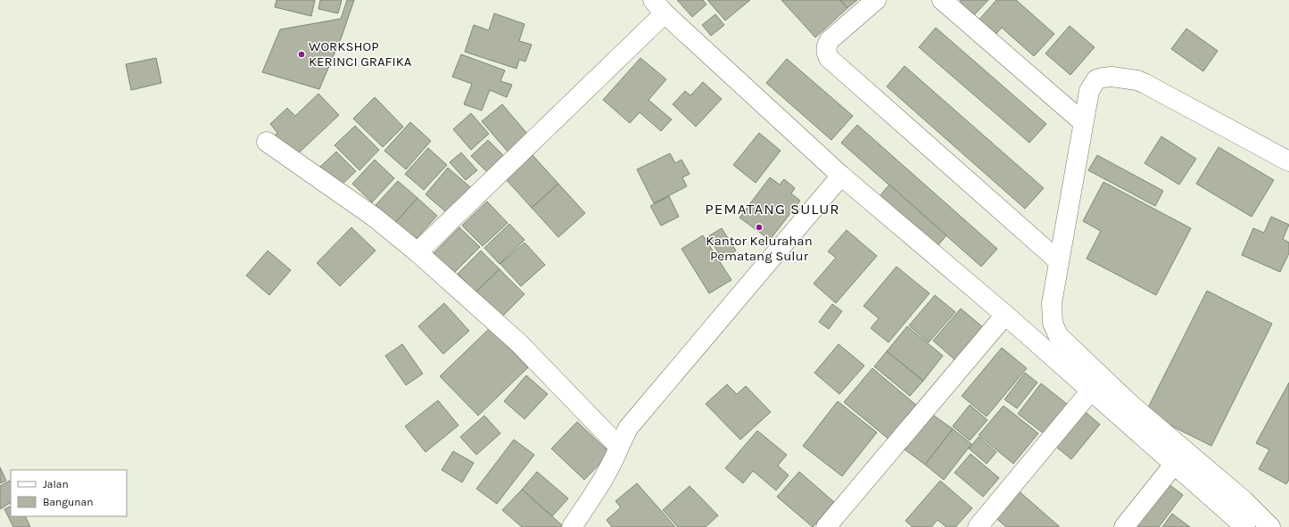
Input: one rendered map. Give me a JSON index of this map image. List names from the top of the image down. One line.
{"districts":["PEMATANG SULUR"],"places":["WORKSHOP KERINCI GRAFIKA","Kantor Kelurahan Pematang Sulur"],"legend":["Jalan","Bangunan"]}
